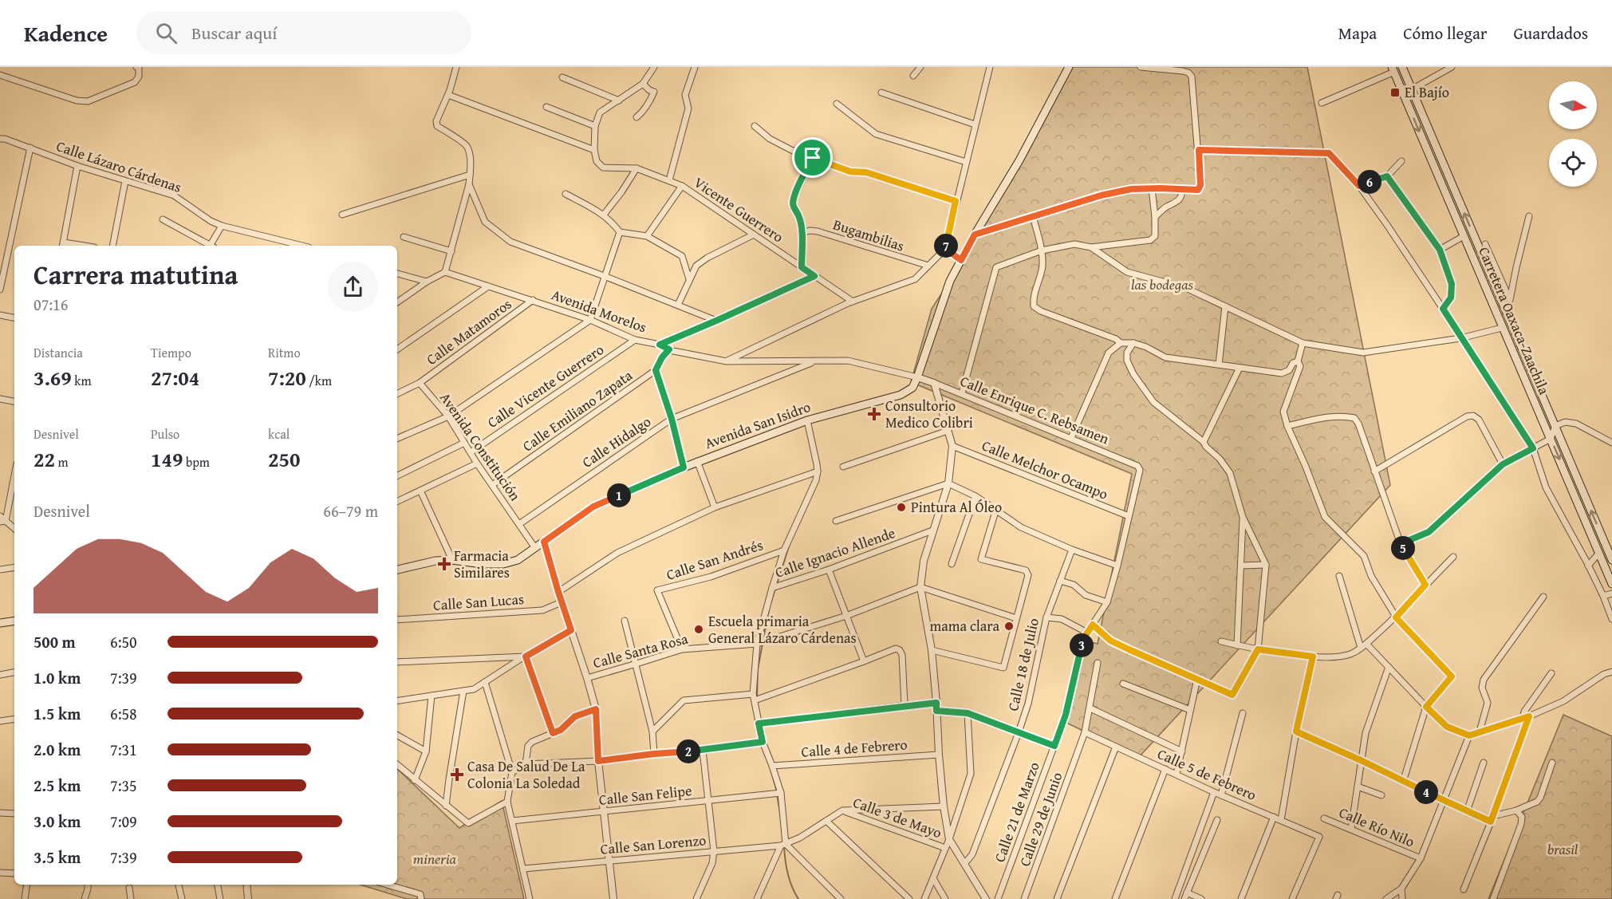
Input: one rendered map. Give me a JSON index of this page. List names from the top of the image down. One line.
{"streets":{"main road":["Carretera Oaxaca-Zaachila","Avenida San Isidro"],"street":["Calle Lázaro Cárdenas","Vicente Guerrero","Bugambilias","Avenida Morelos","Calle Matamoros","Calle Vicente Guerrero","Calle Enrique C. Rebsamen","Calle Emiliano Zapata","Calle Hidalgo","Avenida Constitución","Calle Melchor Ocampo","Calle Ignacio Allende","Calle San Andrés","Calle San Lucas","Calle Santa Rosa","Calle 18 de Julio","Calle 4 de Febrero","Calle 5 de Febrero","Calle San Felipe","Calle 21 de Marzo","Calle 3 de Mayo","Calle 29 de Junio","Calle Río Nilo","Calle San Lorenzo"]},"crossings":[["Avenida Morelos","Calle Matamoros"],["Avenida Morelos","Calle Vicente Guerrero"],["Avenida Morelos","Calle Enrique C. Rebsamen"],["Avenida Morelos","Calle Emiliano Zapata"],["Avenida Morelos","Avenida San Isidro"],["Avenida Morelos","Calle Hidalgo"],["Calle Matamoros","Avenida Constitución"],["Calle Vicente Guerrero","Avenida Constitución"],["Calle Enrique C. Rebsamen","Avenida San Isidro"],["Calle Enrique C. Rebsamen","Calle 21 de Marzo"],["Calle Emiliano Zapata","Avenida Constitución"],["Avenida San Isidro","Avenida Constitución"],["Calle Hidalgo","Avenida Constitución"],["Calle Melchor Ocampo","Calle 21 de Marzo"],["Calle San Andrés","Calle Santa Rosa"],["Calle 5 de Febrero","Calle 29 de Junio"]],"parks":["las bodegas","brasil","mineria"],"places":{"transit":["El Bajío"],"health":["Consultorio Medico Colibri","Farmacia Similares","Casa De Salud De La Colonia La Soledad"],"other":["Pintura Al Óleo","mama clara","Escuela primaria General Lázaro Cárdenas"]},"north":"right","page":{"header":"Kadence","search":"Buscar aquí","nav":["Mapa","Cómo llegar","Guardados"],"pins":["6","7","1","5","3","2","4"],"heading":["Carrera matutina","07:16"],"stats":[["Distancia","3.69 km"],["Tiempo","27:04"],["Ritmo","7:20 /km"],["Desnivel","22 m"],["Pulso","149 bpm"],["kcal","250"]],"chart":["Desnivel","66–79 m"],"list":[{"name":"500 m","note":"6:50"},{"name":"1.0 km","note":"7:39"},{"name":"1.5 km","note":"6:58"},{"name":"2.0 km","note":"7:31"},{"name":"2.5 km","note":"7:35"},{"name":"3.0 km","note":"7:09"},{"name":"3.5 km","note":"7:39"}]}}
